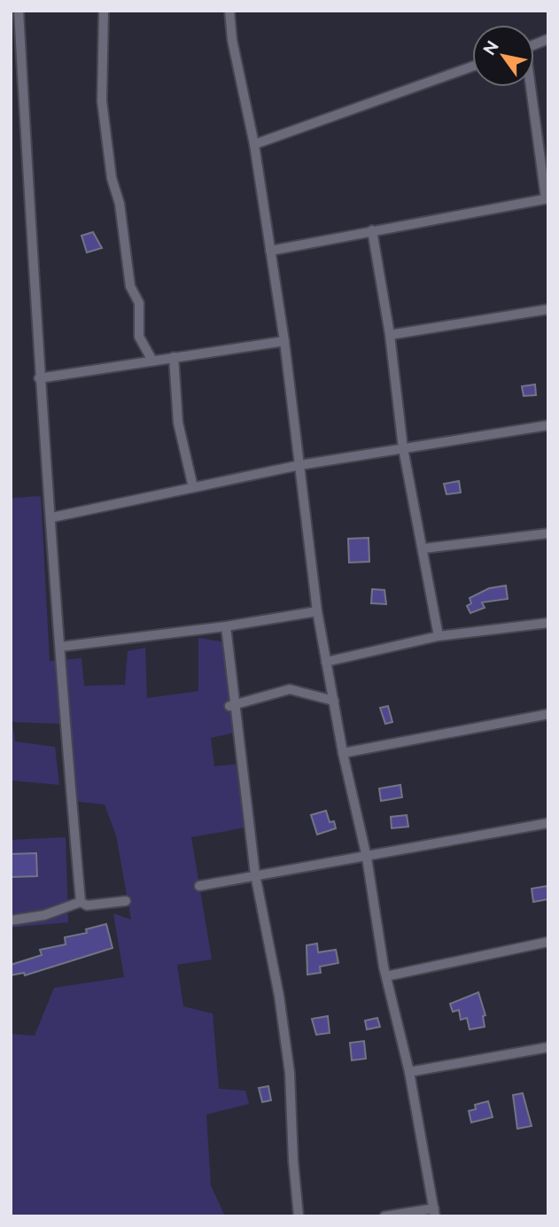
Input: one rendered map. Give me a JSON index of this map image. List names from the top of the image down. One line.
{"north":"top left"}
